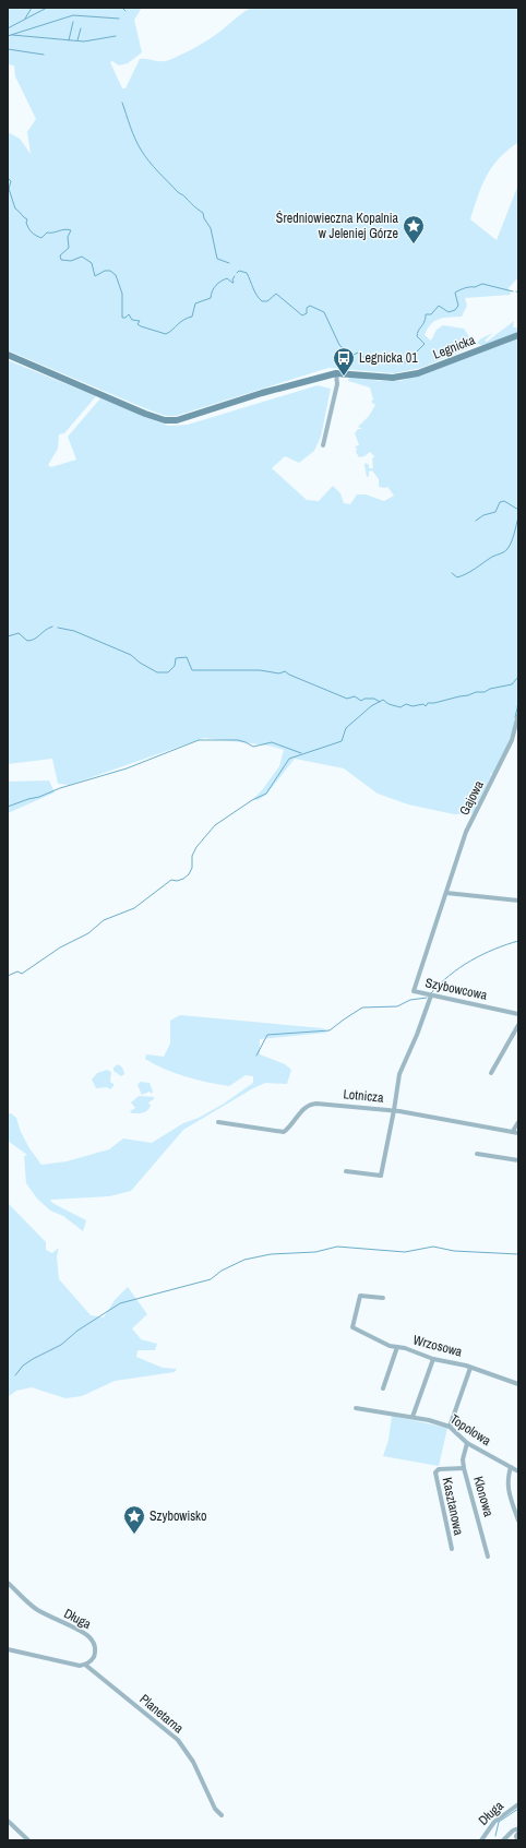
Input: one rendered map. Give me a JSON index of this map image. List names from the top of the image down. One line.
{"streets":{"main road":["Legnicka"],"street":["Gajowa","Szybowcowa","Lotnicza","Wrzosowa","Topolowa","Klonowa","Kasztanowa","Długa","Planetarna"]},"crossings":[["Gajowa","Szybowcowa"],["Topolowa","Klonowa"],["Klonowa","Kasztanowa"],["Długa","Planetarna"]],"places":{"place":["Średniowieczna Kopalnia w Jeleniej Górze","Szybowisko"],"bus stop":["Legnicka 01"]}}
